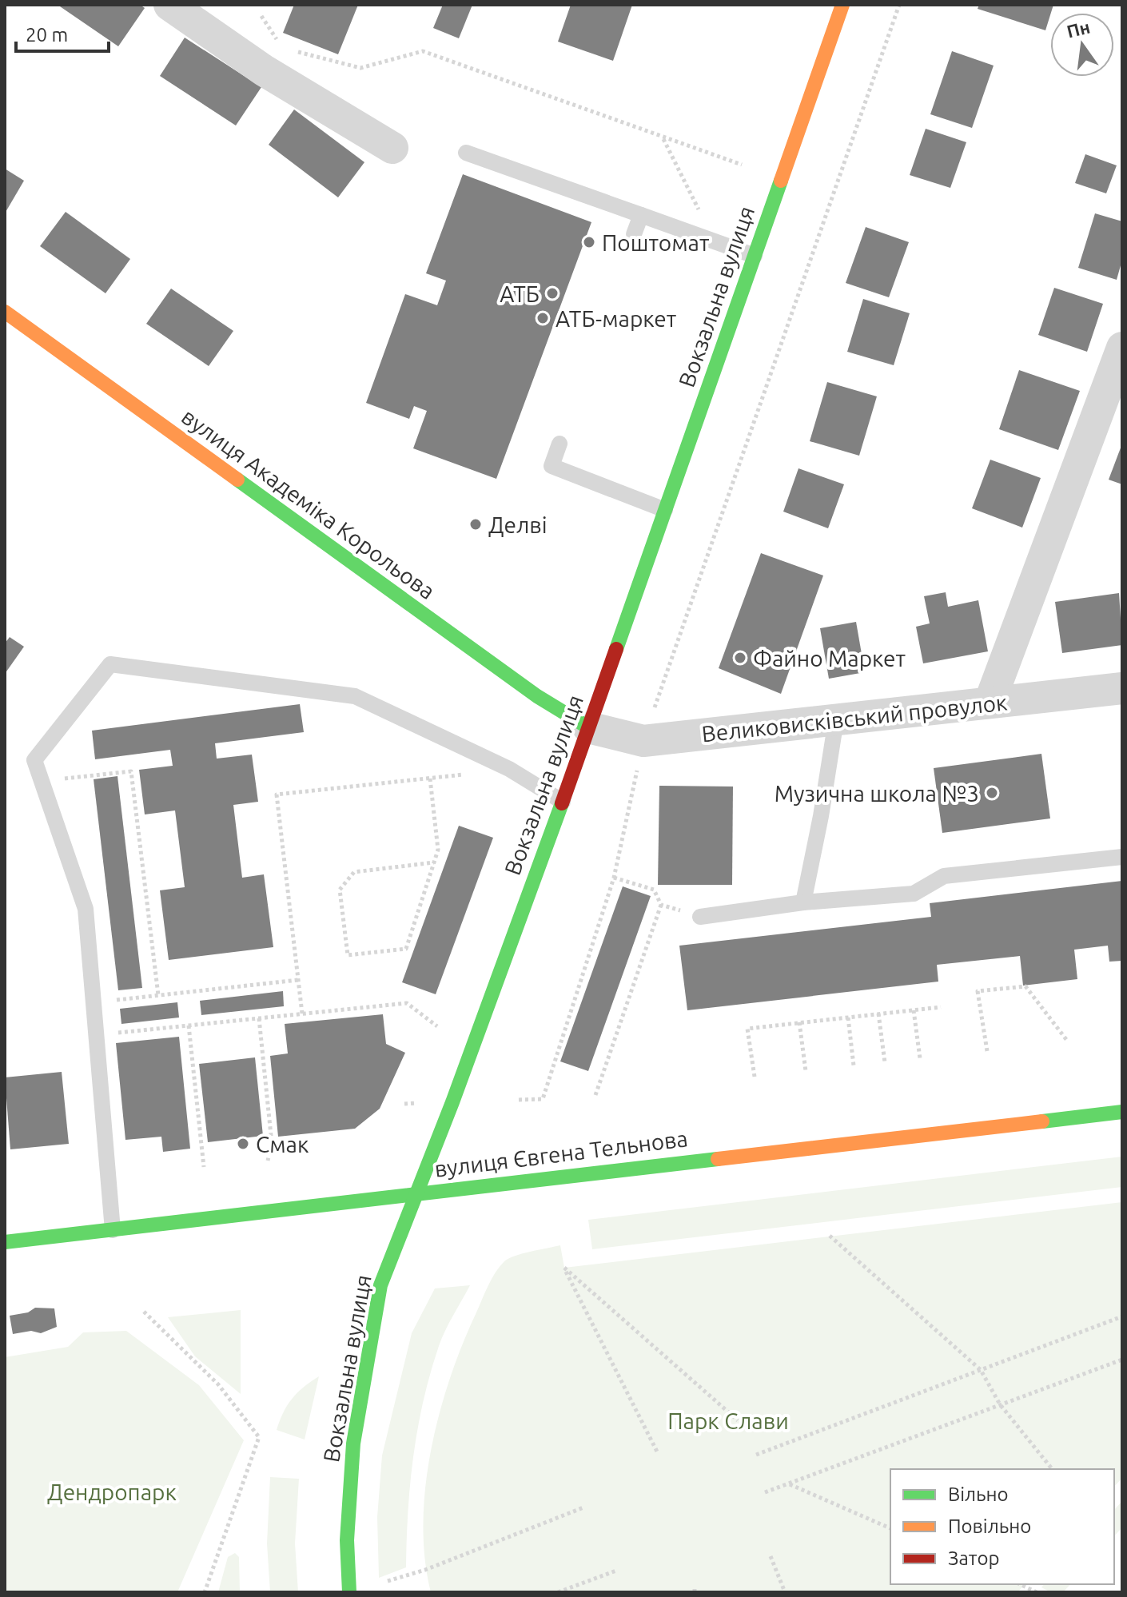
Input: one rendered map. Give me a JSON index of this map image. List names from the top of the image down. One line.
{"streets":{"main road":["Вокзальна вулиця","вулиця Академіка Корольова","вулиця Євгена Тельнова"],"street":["Великовисківський провулок"]},"crossings":[["Вокзальна вулиця","вулиця Академіка Корольова"],["Вокзальна вулиця","Великовисківський провулок"],["Вокзальна вулиця","вулиця Євгена Тельнова"],["вулиця Академіка Корольова","Великовисківський провулок"]],"parks":["Парк Слави","Дендропарк"],"places":["Поштомат","АТБ","АТБ-маркет","Делві","Файно Маркет","Музична школа №3","Смак"],"legend":["Вільно","Повільно","Затор"],"scale_bar":"20 m","north":"top"}
